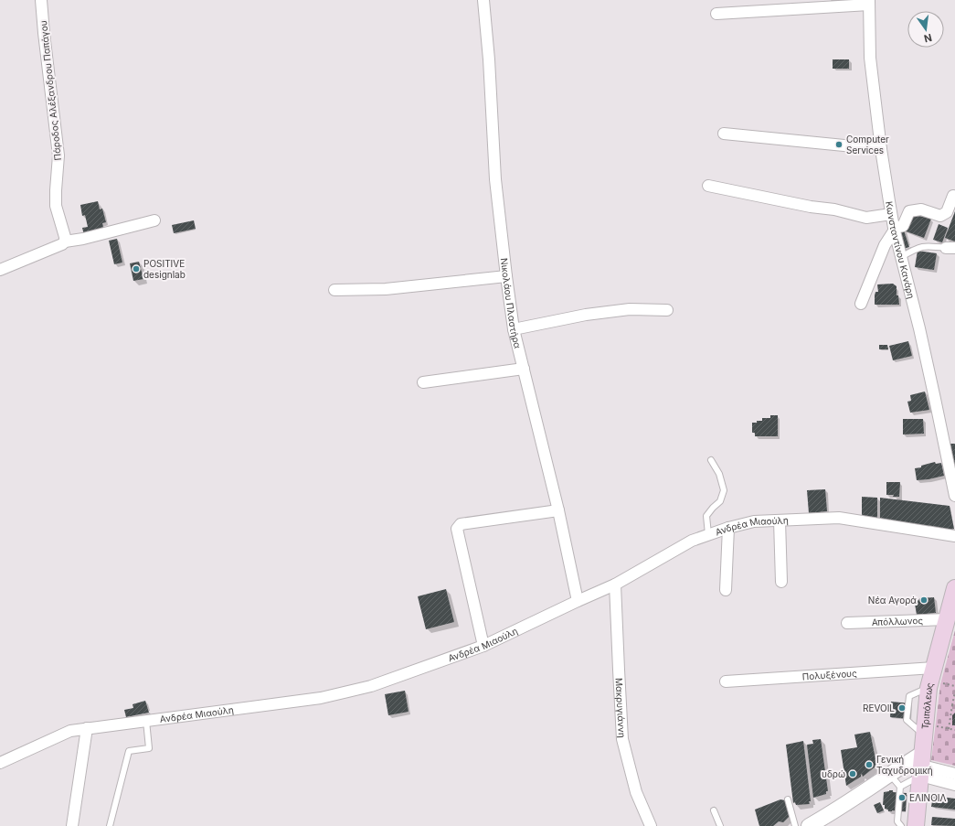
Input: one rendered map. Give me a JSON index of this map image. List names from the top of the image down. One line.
{"streets":{"main road":["Τριπόλεως"],"street":["Πάροδος Αλέξανδρου Παπάγου","Κωνσταντίνου Κανάρη","Νικολάου Πλαστήρα","Ανδρέα Μιαούλη","Απόλλωνος","Πολυξένους","Μακρυγιάννη"]},"crossings":[["Νικολάου Πλαστήρα","Ανδρέα Μιαούλη"],["Ανδρέα Μιαούλη","Μακρυγιάννη"],["Απόλλωνος","Τριπόλεως"],["Πολυξένους","Τριπόλεως"]],"places":["Computer Services","POSITIVE designlab","Νέα Αγορά","REVOIL","Γενική Ταχυδρομική","υδρώ","ΕΛΙΝΟΙΛ"],"north":"bottom"}
